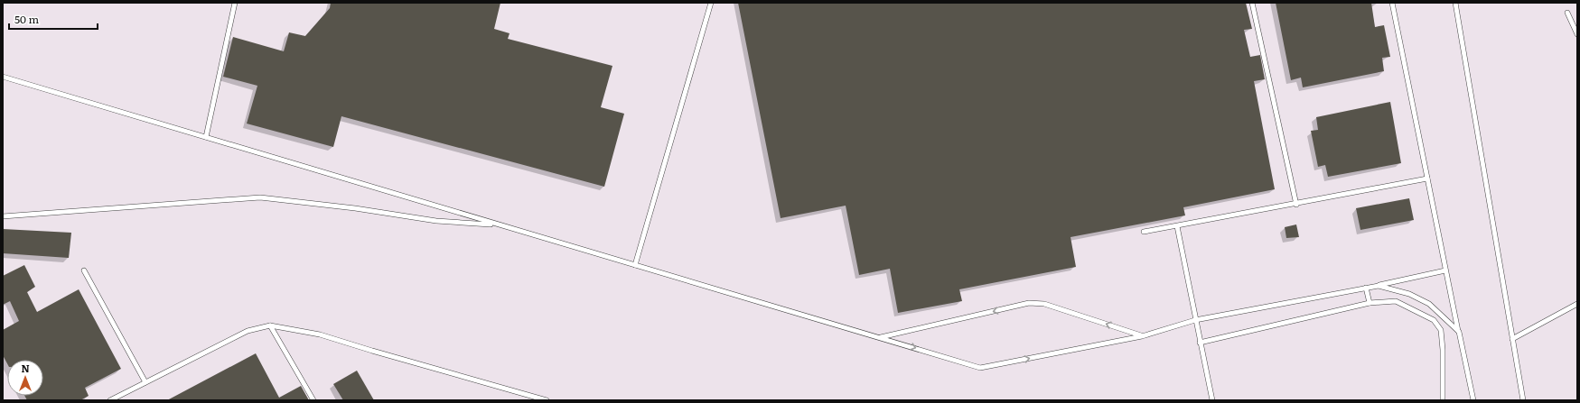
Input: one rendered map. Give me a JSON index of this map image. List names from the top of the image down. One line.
{"scale_bar":"50 m","north":"top"}
